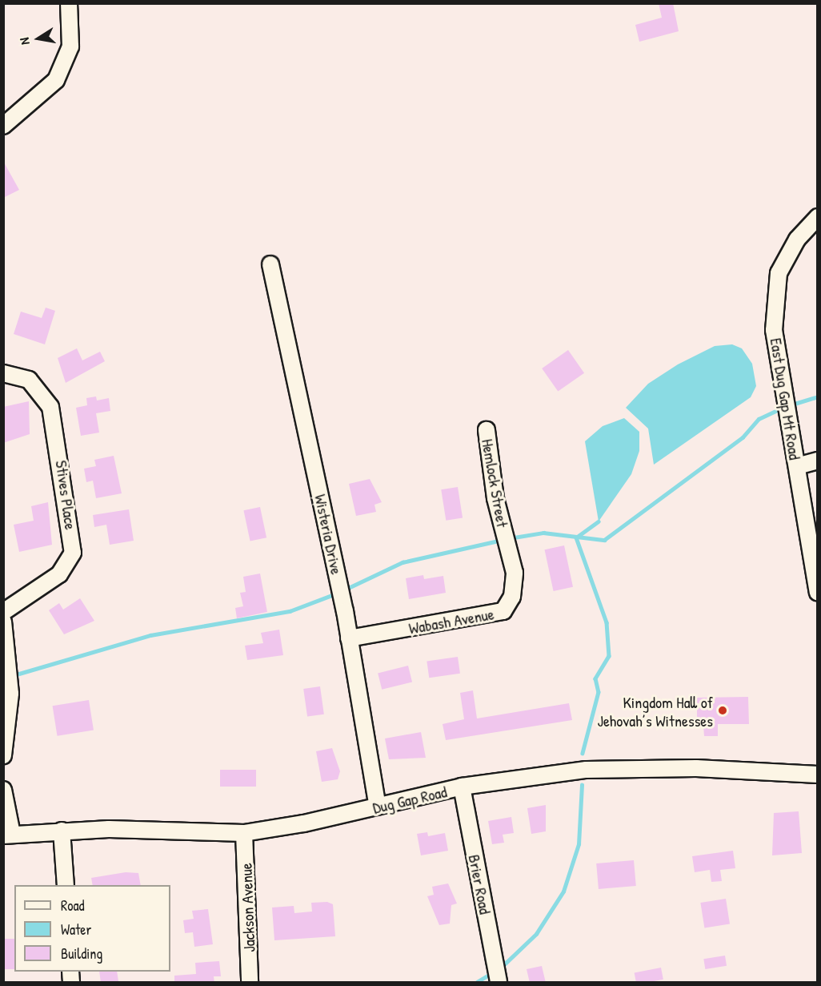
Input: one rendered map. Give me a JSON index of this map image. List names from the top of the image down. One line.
{"streets":{"street":["East Dug Gap Mt Road","Hemlock Street","Stives Place","Wisteria Drive","Wabash Avenue","Dug Gap Road","Brier Road","Jackson Avenue"]},"crossings":[["Hemlock Street","Wabash Avenue"],["Wisteria Drive","Wabash Avenue"],["Wisteria Drive","Dug Gap Road"],["Dug Gap Road","Brier Road"],["Dug Gap Road","Jackson Avenue"]],"places":["Kingdom Hall of Jehovah’s Witnesses"],"legend":["Road","Water","Building"],"north":"left"}
